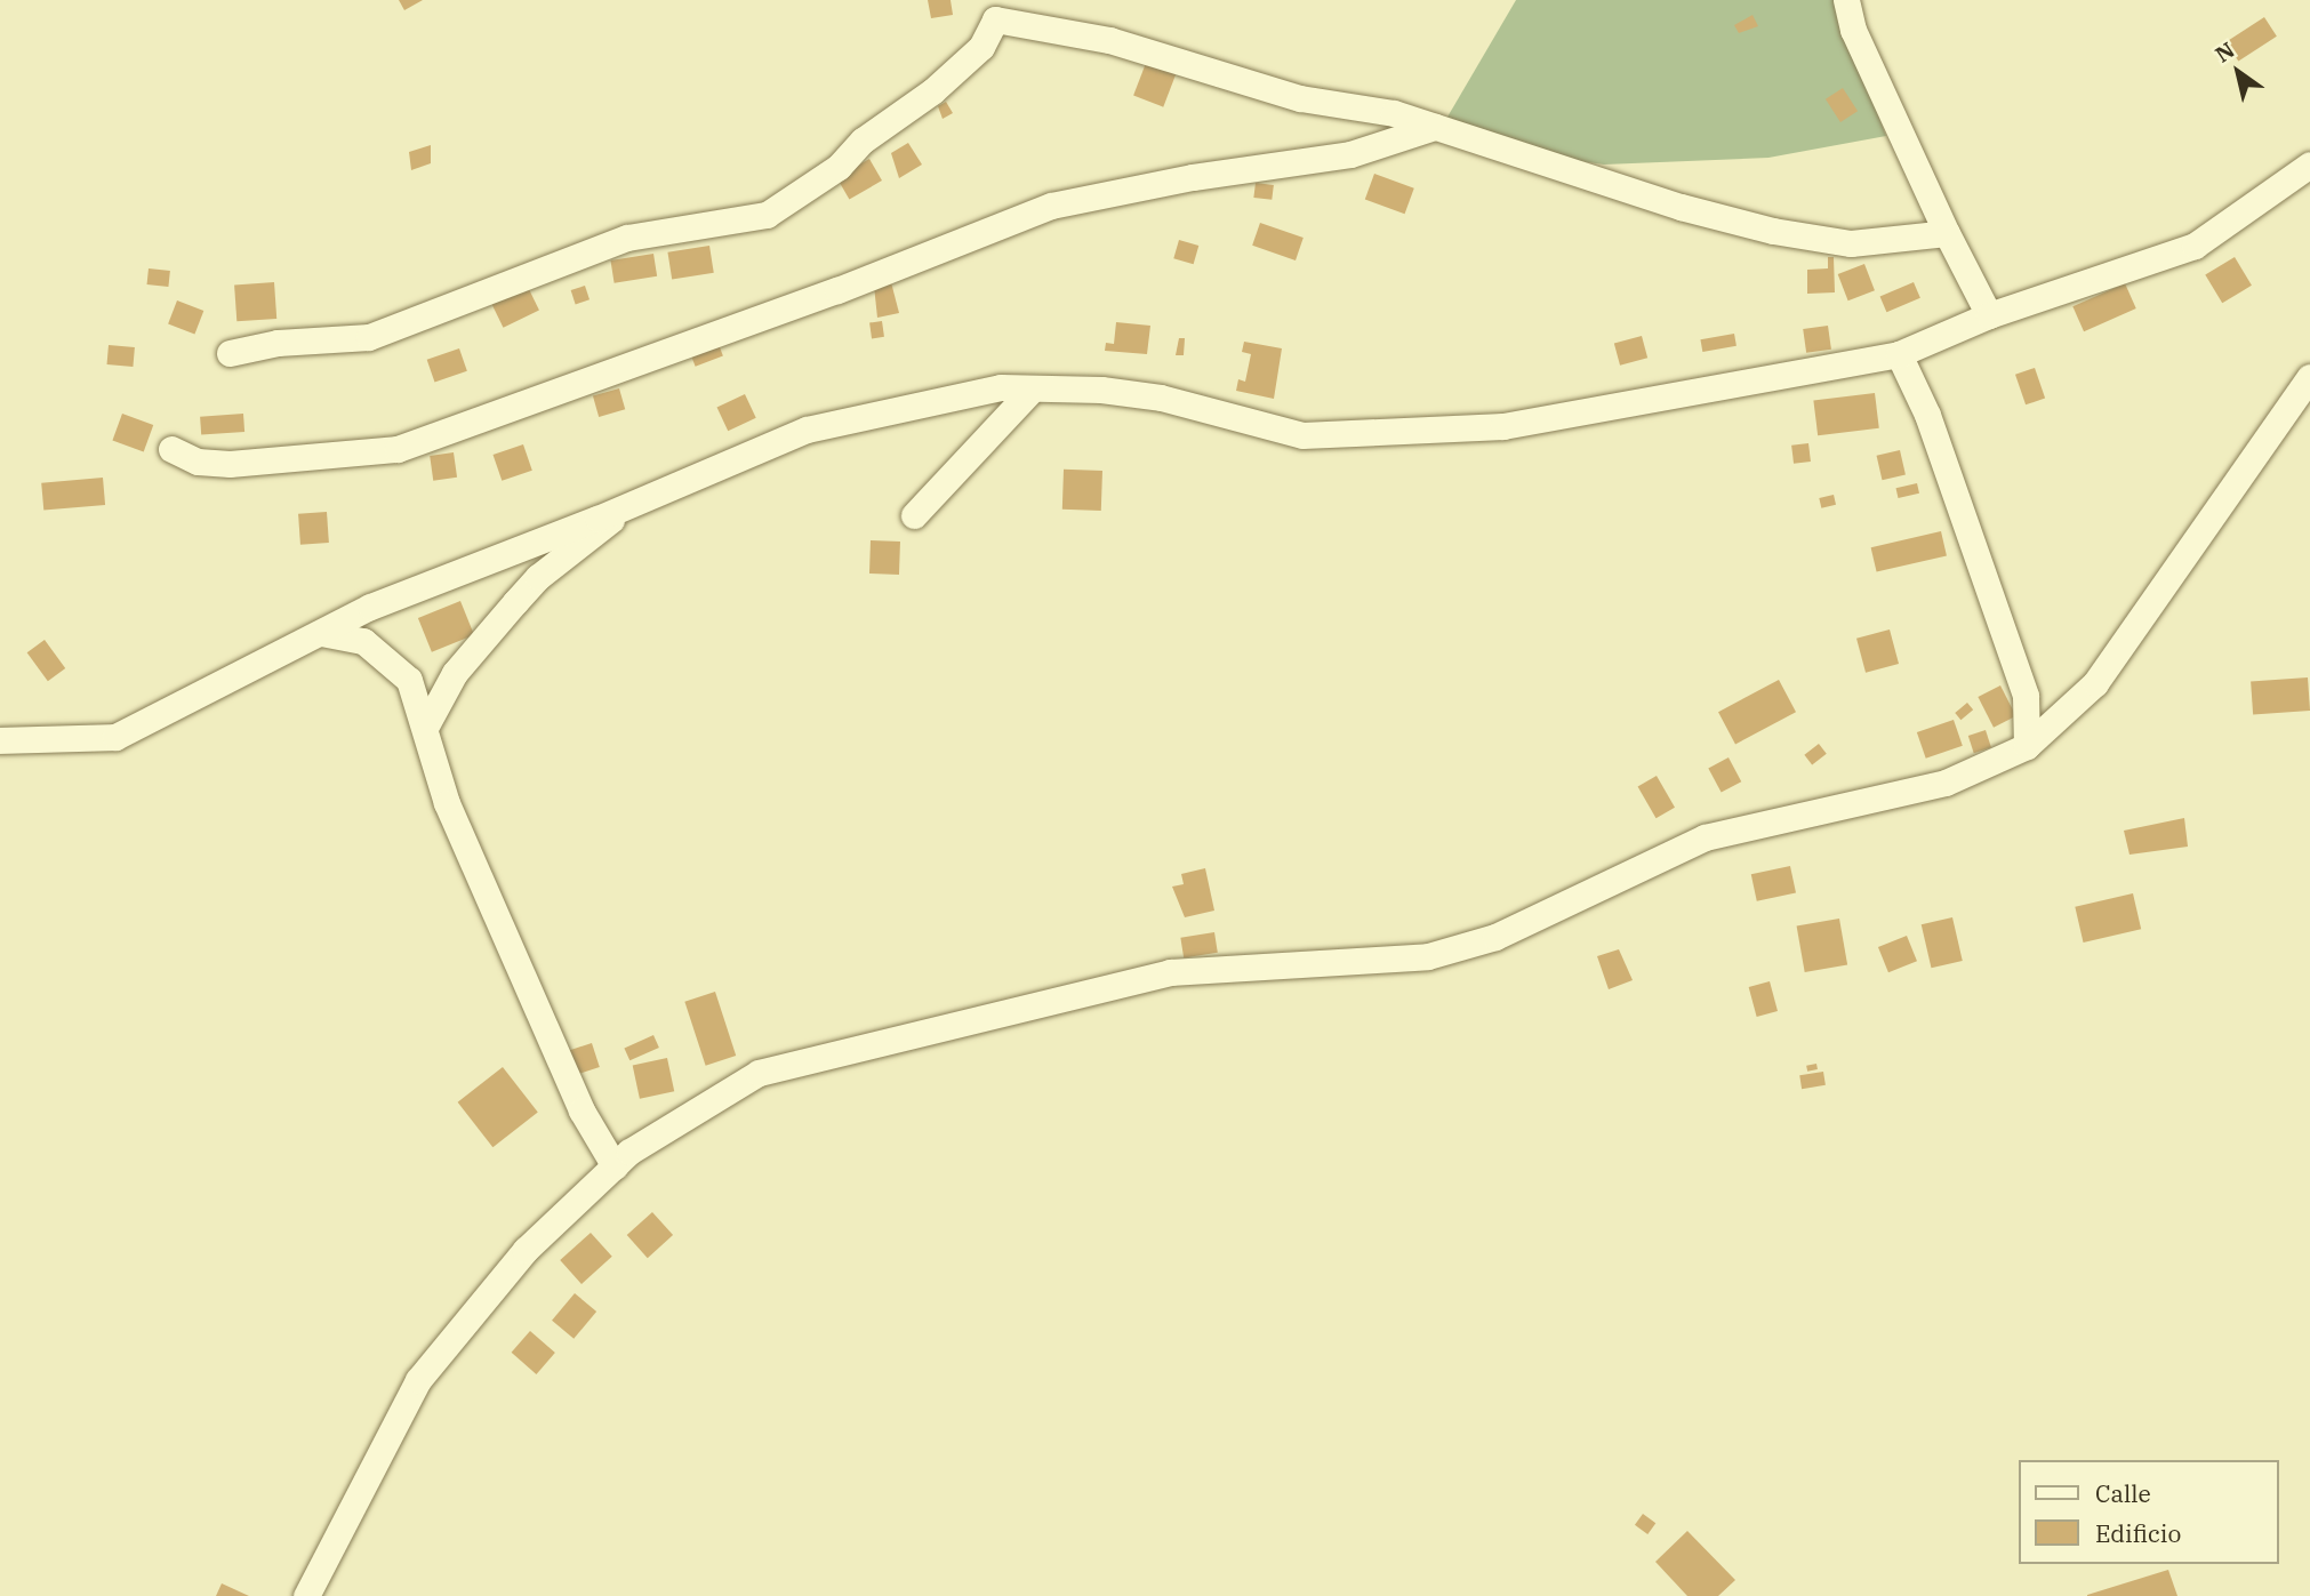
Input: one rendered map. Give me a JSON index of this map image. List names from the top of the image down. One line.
{"legend":["Calle","Edificio"],"north":"top left"}
